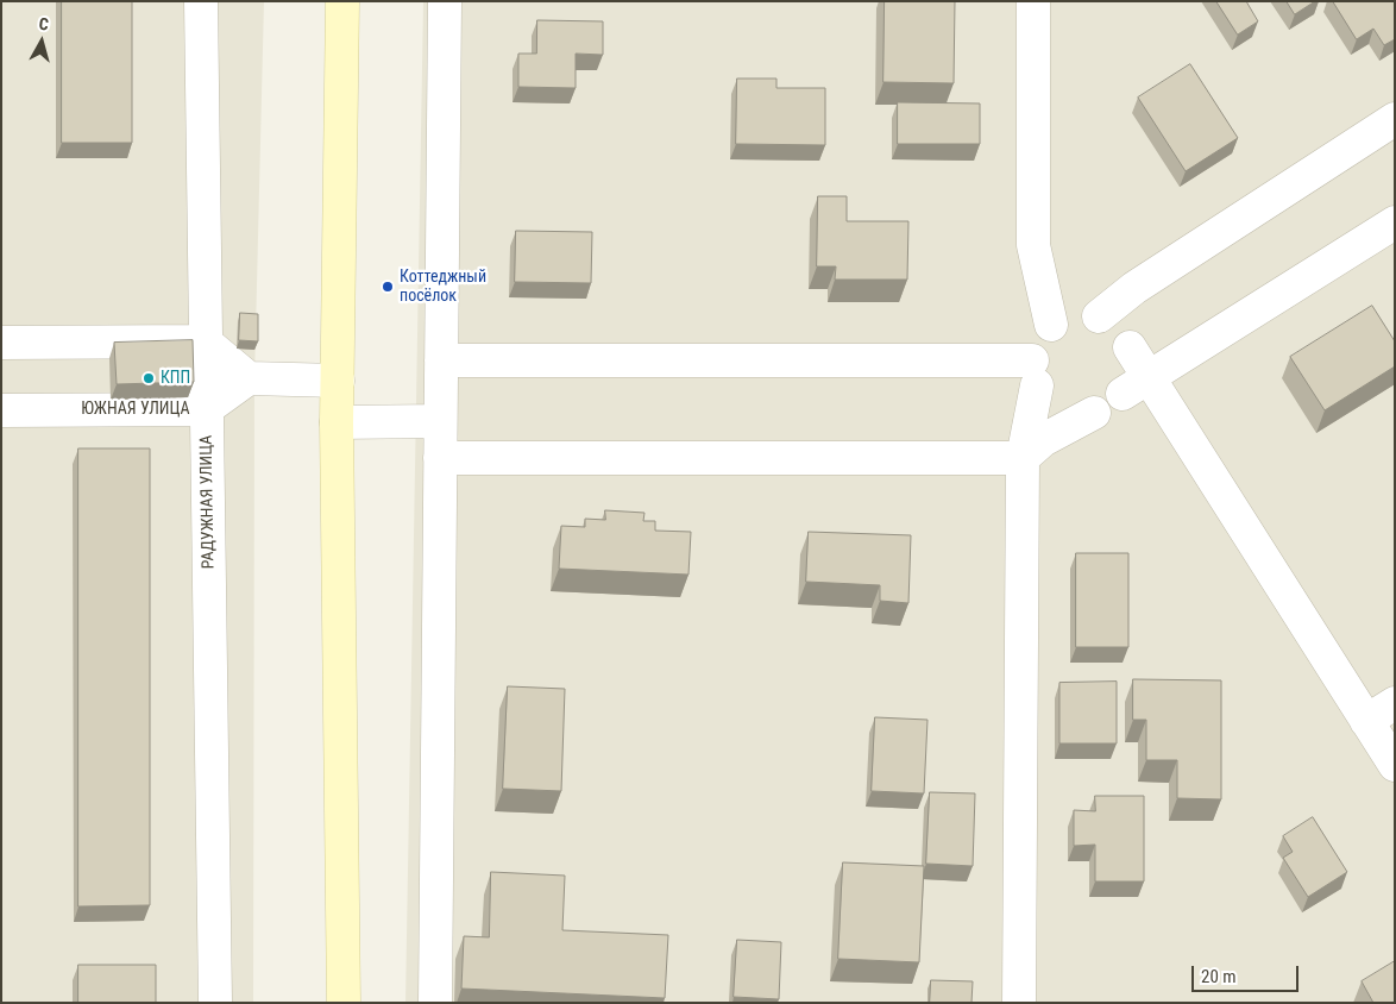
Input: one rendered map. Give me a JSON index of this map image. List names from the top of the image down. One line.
{"streets":{"street":["ЮЖНАЯ УЛИЦА","РАДУЖНАЯ УЛИЦА"]},"crossings":[["ЮЖНАЯ УЛИЦА","РАДУЖНАЯ УЛИЦА"]],"places":["Коттеджный посёлок","КПП"],"scale_bar":"20 m","north":"top"}
